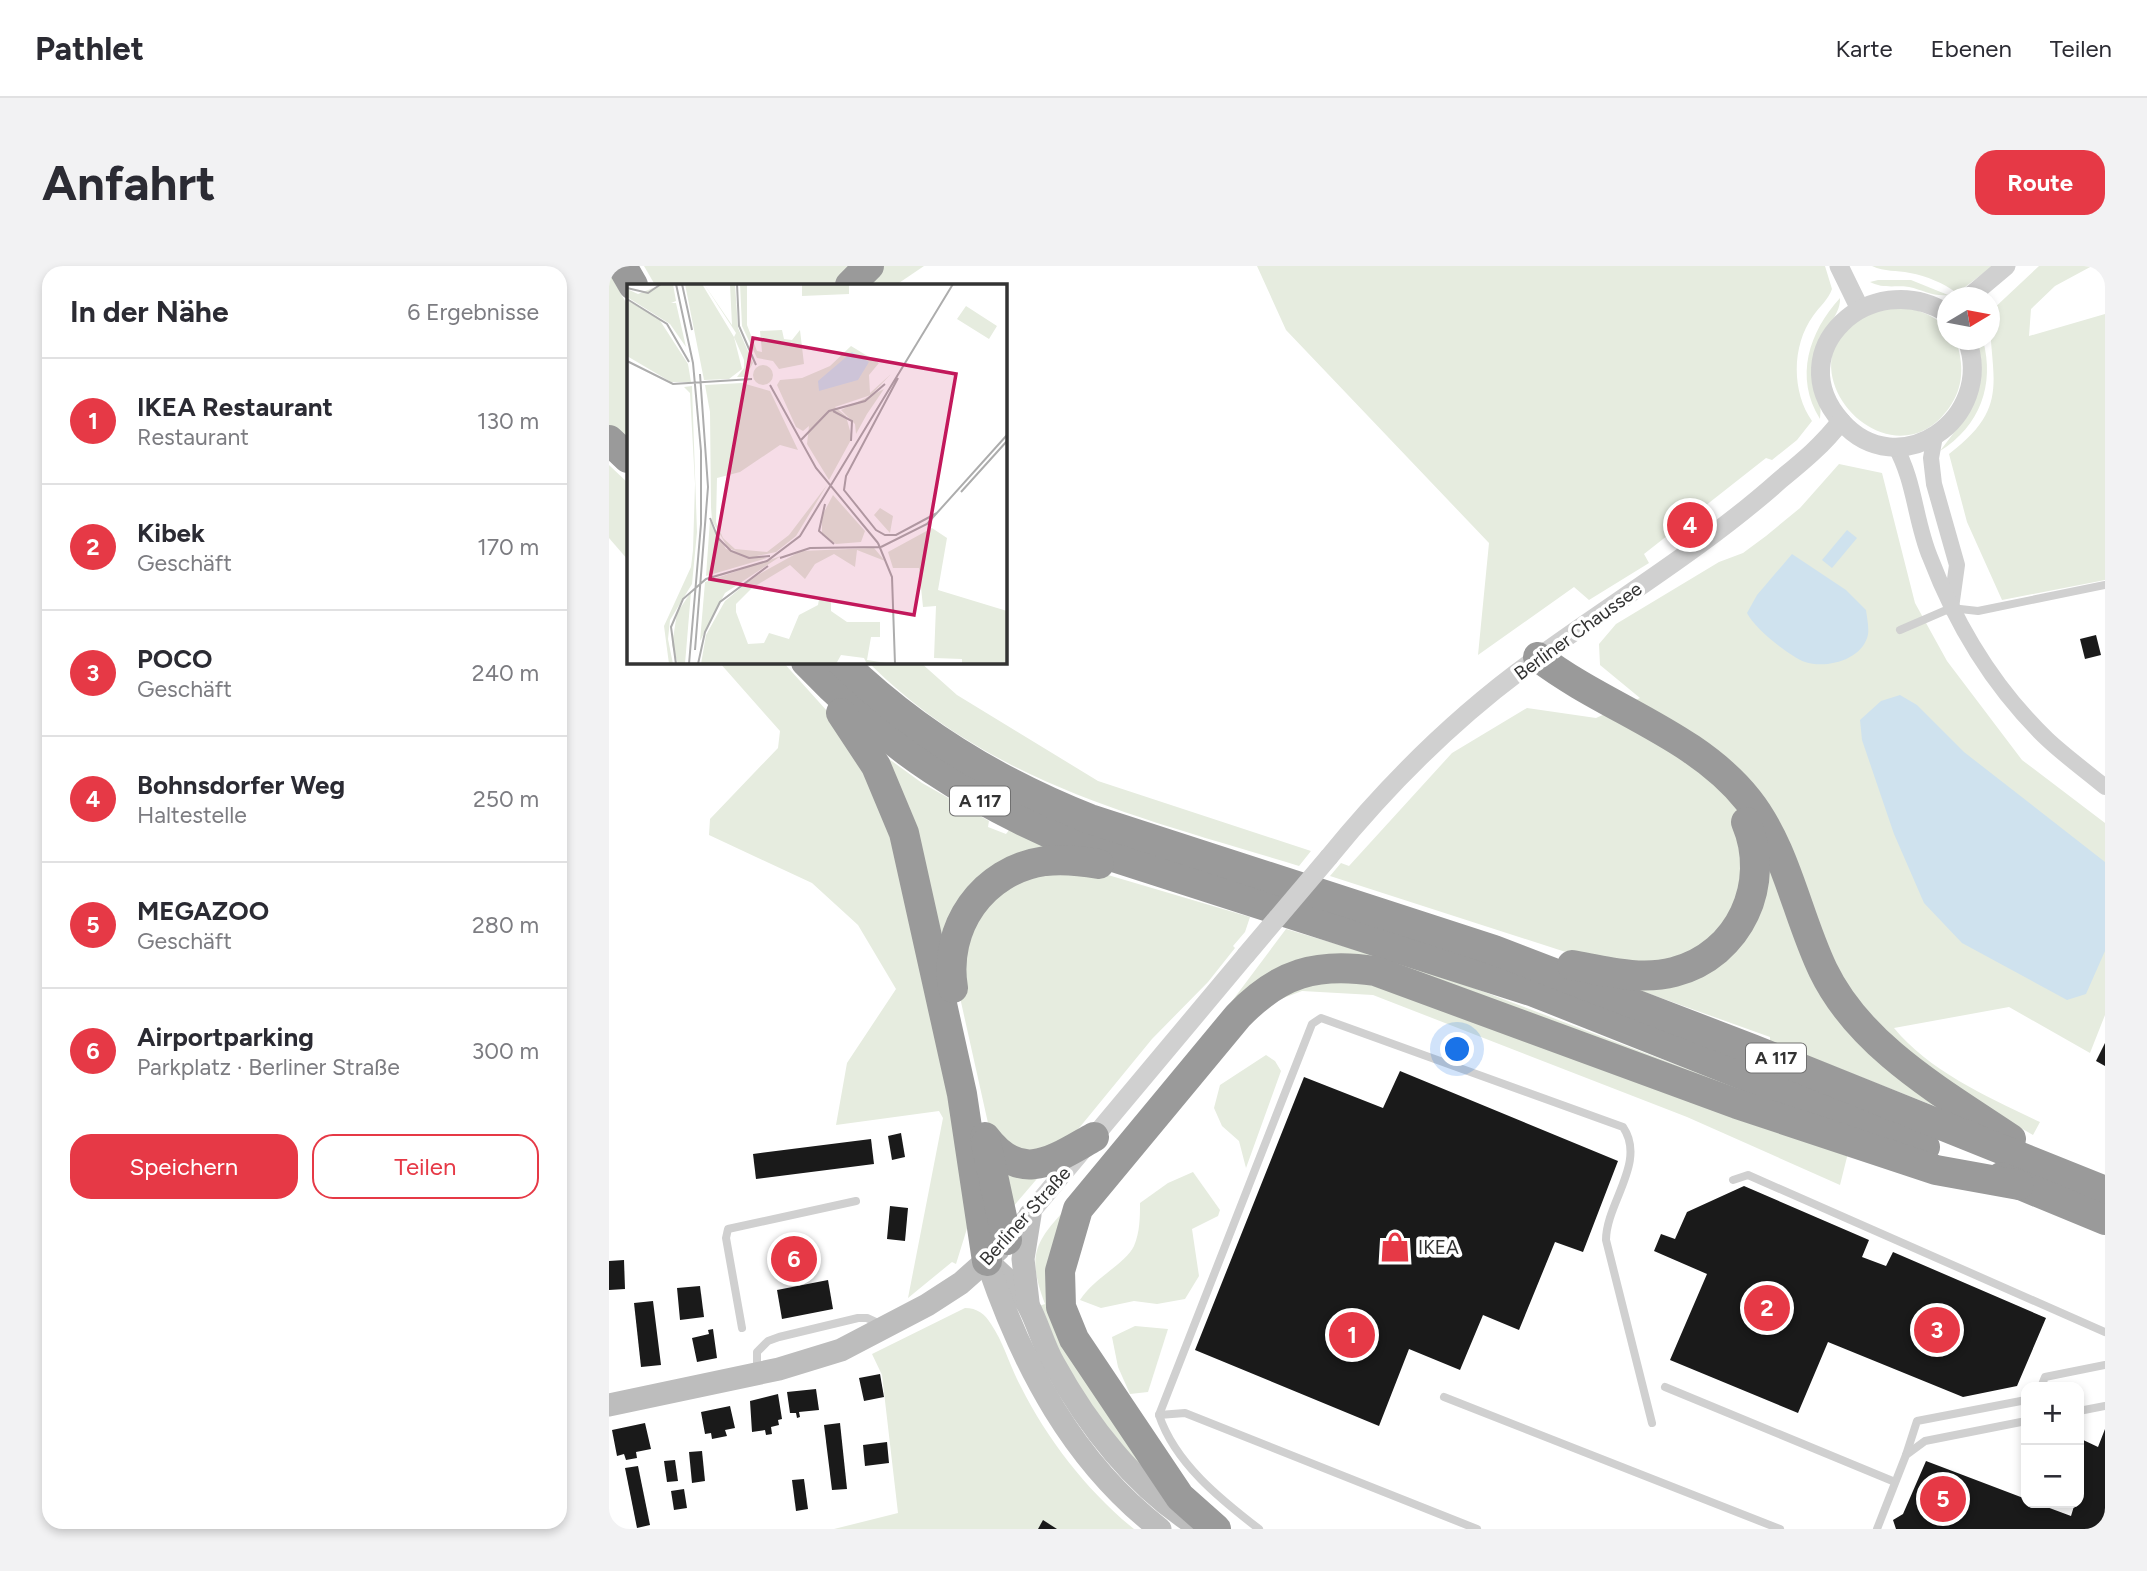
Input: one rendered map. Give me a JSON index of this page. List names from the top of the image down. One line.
{"streets":{"highway":["A 117"],"main road":["Berliner Straße"],"street":["Berliner Chaussee"]},"crossings":[["Berliner Chaussee","Berliner Straße"]],"places":{"shop":["IKEA"]},"north":"right","page":{"header":"Pathlet","nav":["Karte","Ebenen","Teilen"],"buttons":["Route",["Speichern","Teilen"]],"title":"Anfahrt","heading":["In der Nähe","6 Ergebnisse"],"list":[{"mark":"1","name":"IKEA Restaurant","note":"Restaurant","value":"130 m"},{"mark":"2","name":"Kibek","note":"Geschäft","value":"170 m"},{"mark":"3","name":"POCO","note":"Geschäft","value":"240 m"},{"mark":"4","name":"Bohnsdorfer Weg","note":"Haltestelle","value":"250 m"},{"mark":"5","name":"MEGAZOO","note":"Geschäft","value":"280 m"},{"mark":"6","name":"Airportparking","note":"Parkplatz · Berliner Straße","value":"300 m"}],"pins":["4","6","2","3","1","5"],"map_buttons":["+","−"]}}
